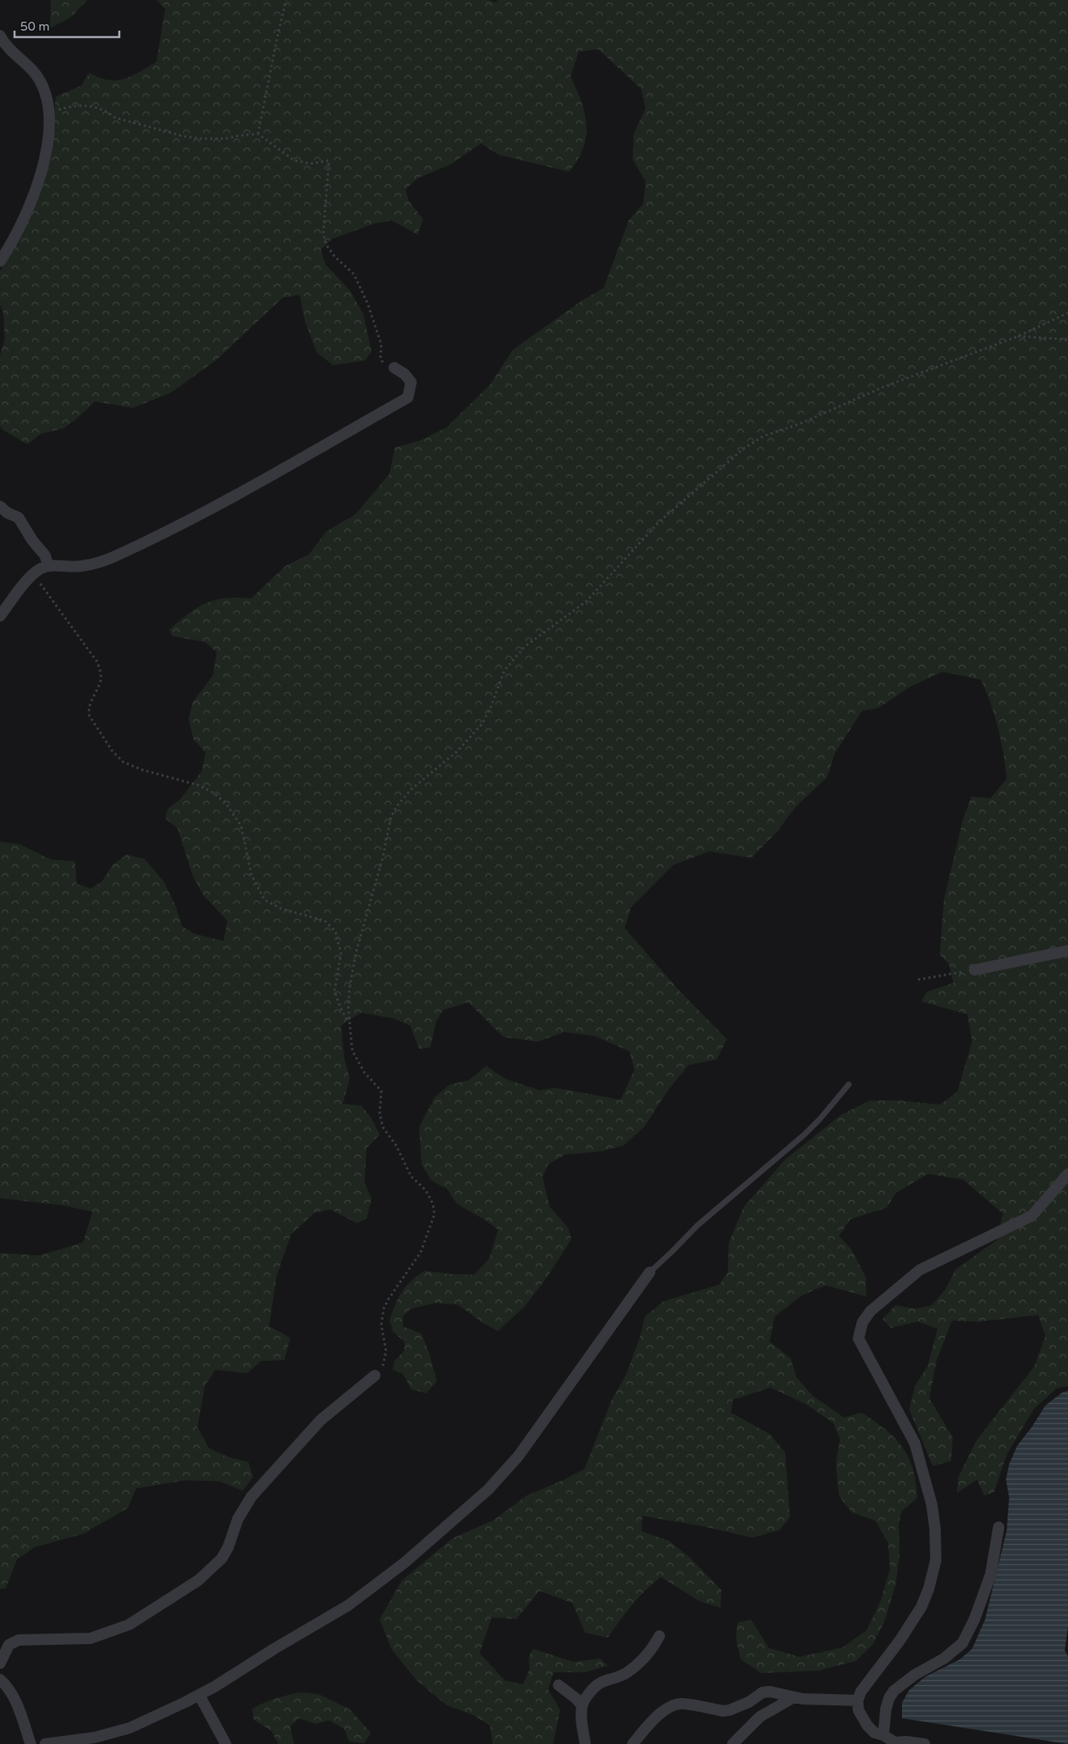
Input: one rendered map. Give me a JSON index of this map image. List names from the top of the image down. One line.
{"scale_bar":"50 m"}
